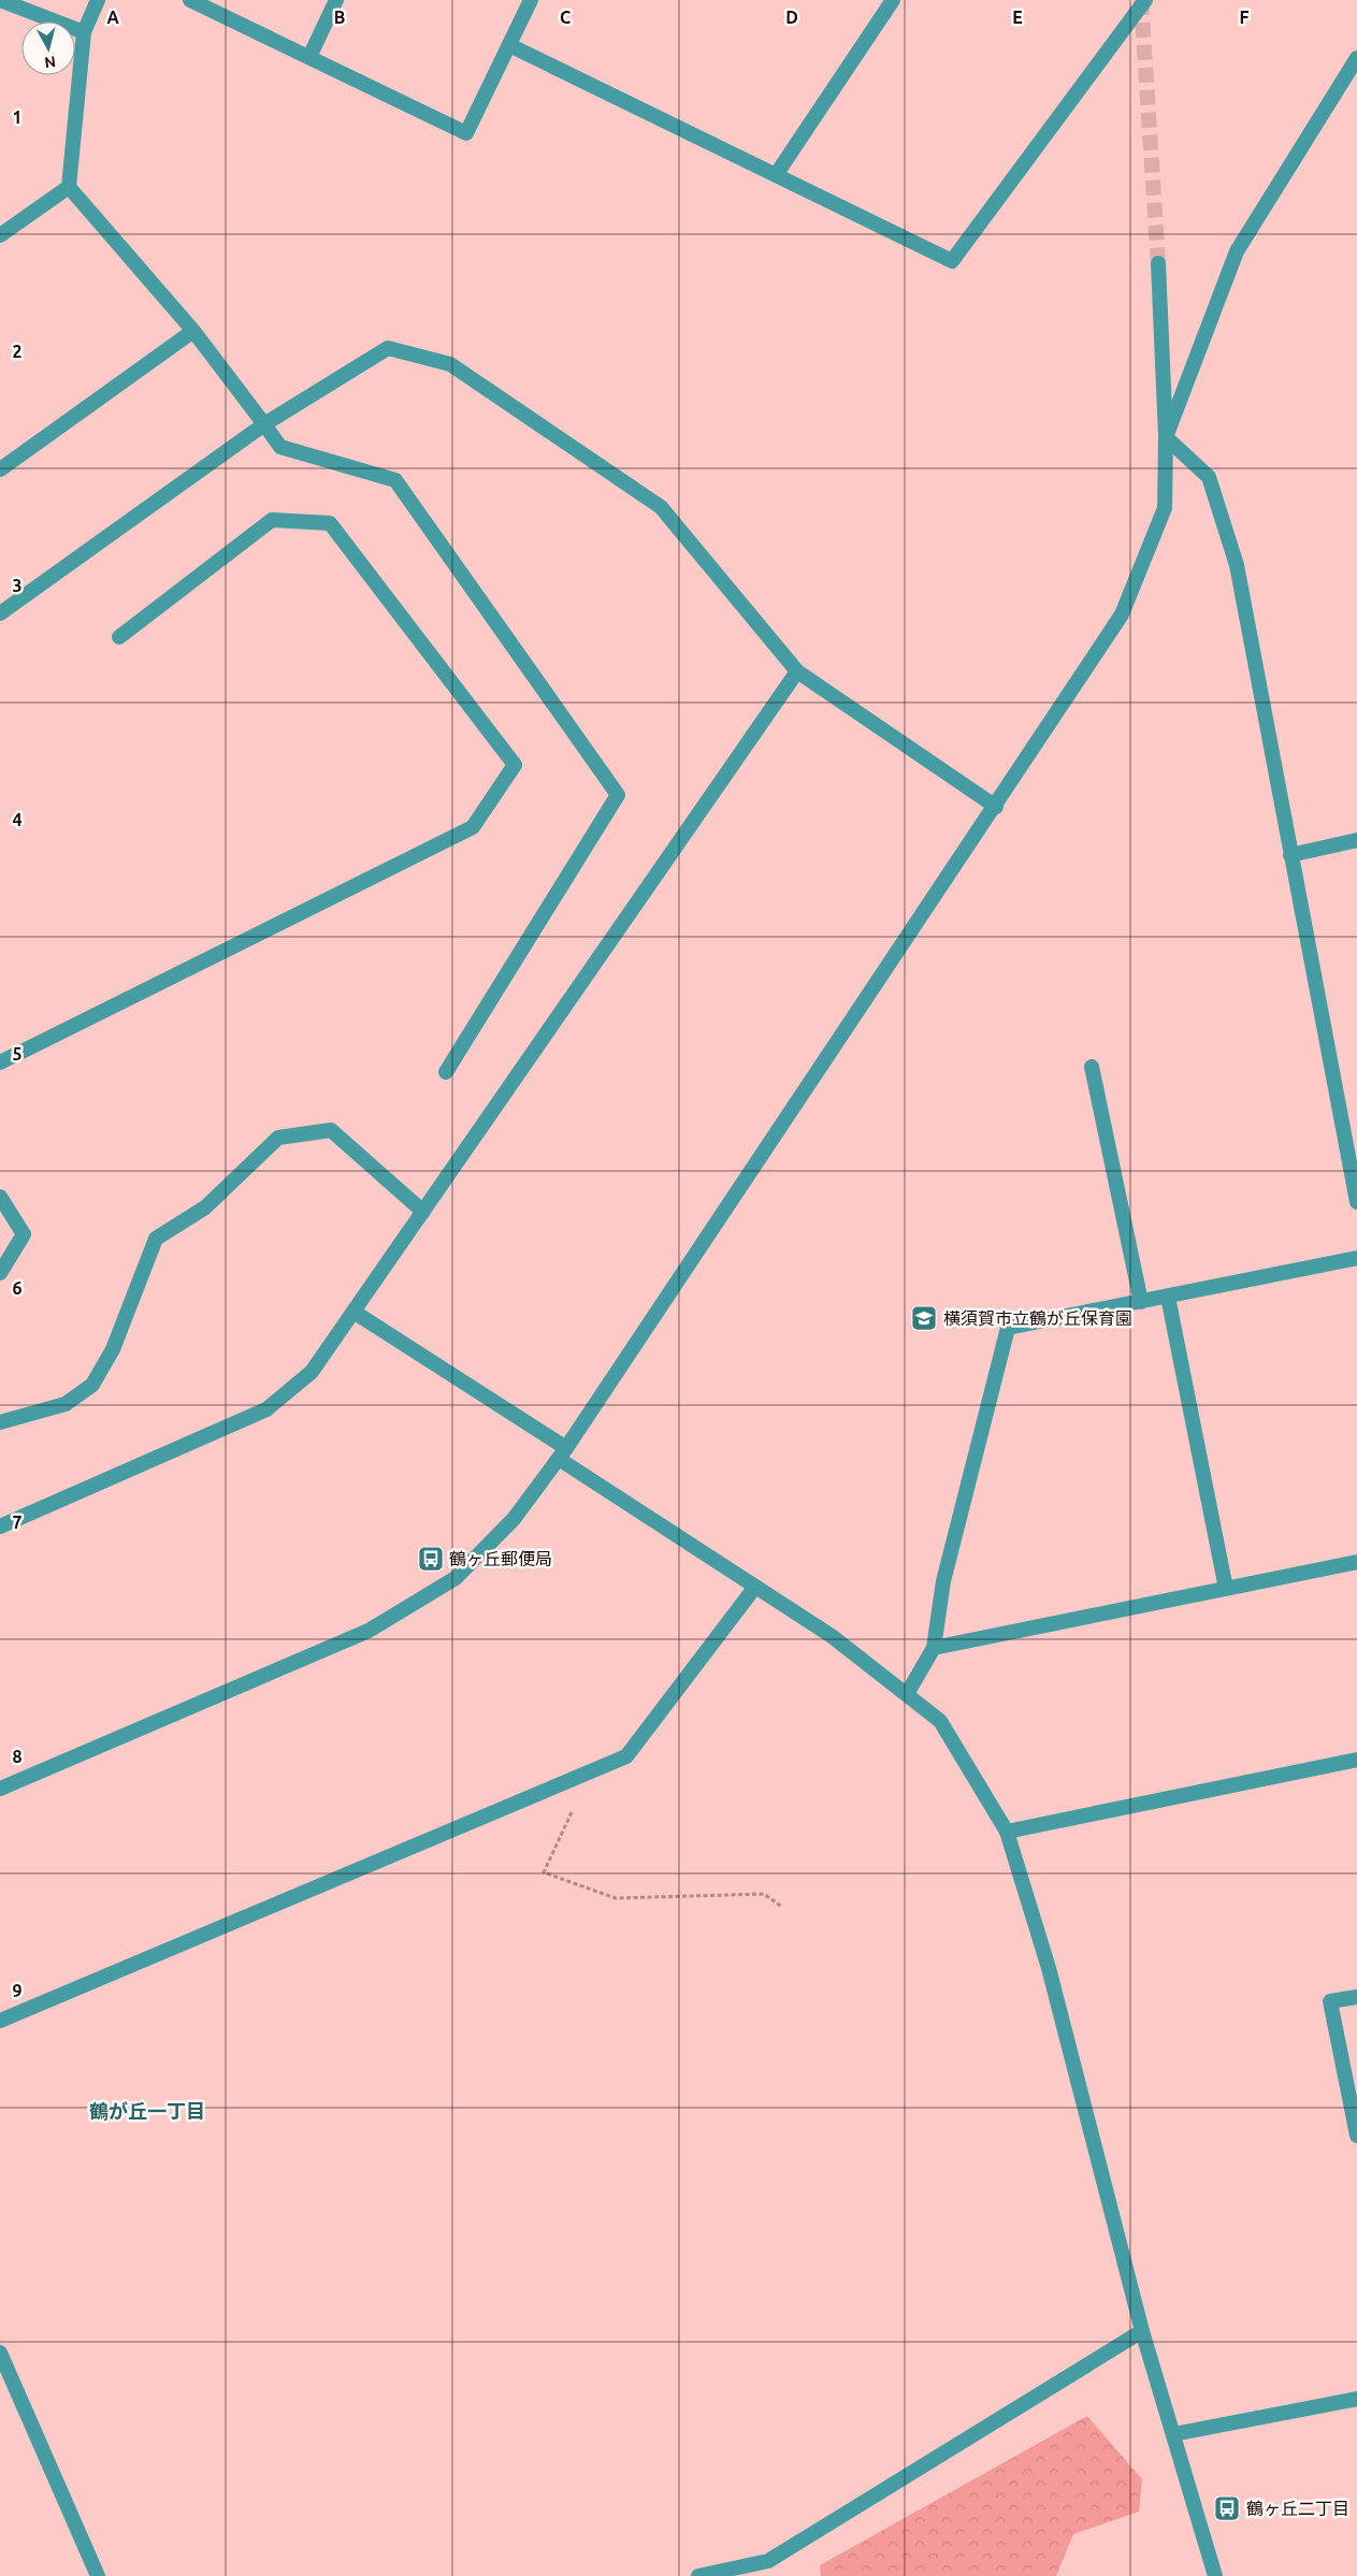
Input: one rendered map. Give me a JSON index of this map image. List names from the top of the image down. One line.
{"districts":["鶴が丘一丁目"],"places":{"school or university":["横須賀市立鶴が丘保育園"],"bus stop":["鶴ヶ丘郵便局","鶴ヶ丘二丁目"]},"north":"bottom","grid":{"columns":["A","B","C","D","E","F"],"rows":["1","2","3","4","5","6","7","8","9"]}}
